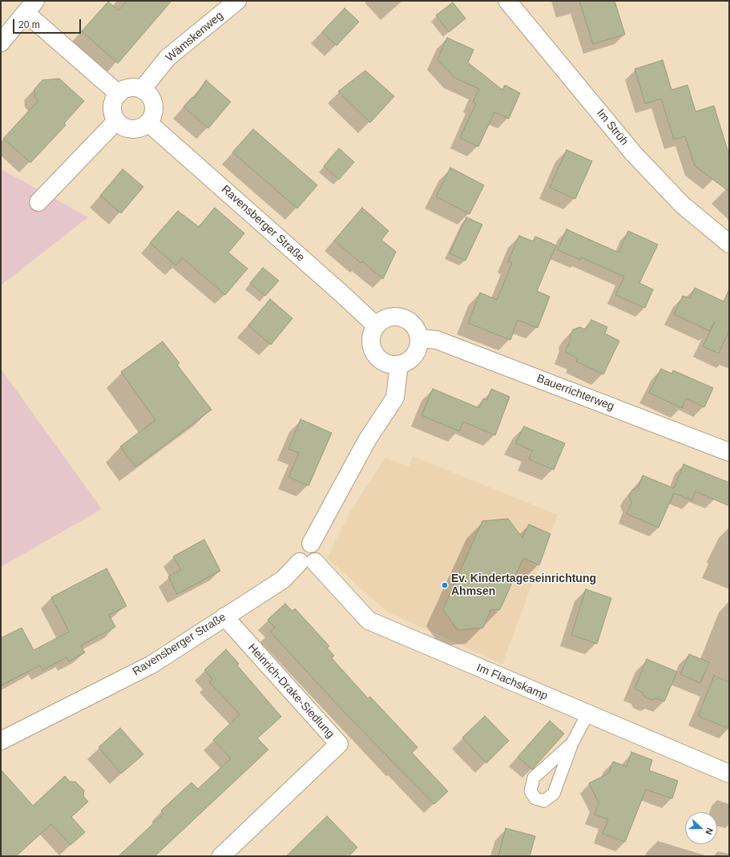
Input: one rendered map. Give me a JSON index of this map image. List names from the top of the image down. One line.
{"streets":{"street":["Wämskenweg","Im Strüh","Ravensberger Straße","Bauerrichterweg","Im Flachskamp","Heinrich-Drake-Siedlung"]},"crossings":[["Wämskenweg","Ravensberger Straße"],["Ravensberger Straße","Bauerrichterweg"],["Ravensberger Straße","Im Flachskamp"],["Ravensberger Straße","Heinrich-Drake-Siedlung"]],"places":["Ev. Kindertageseinrichtung Ahmsen"],"scale_bar":"20 m","north":"right"}
